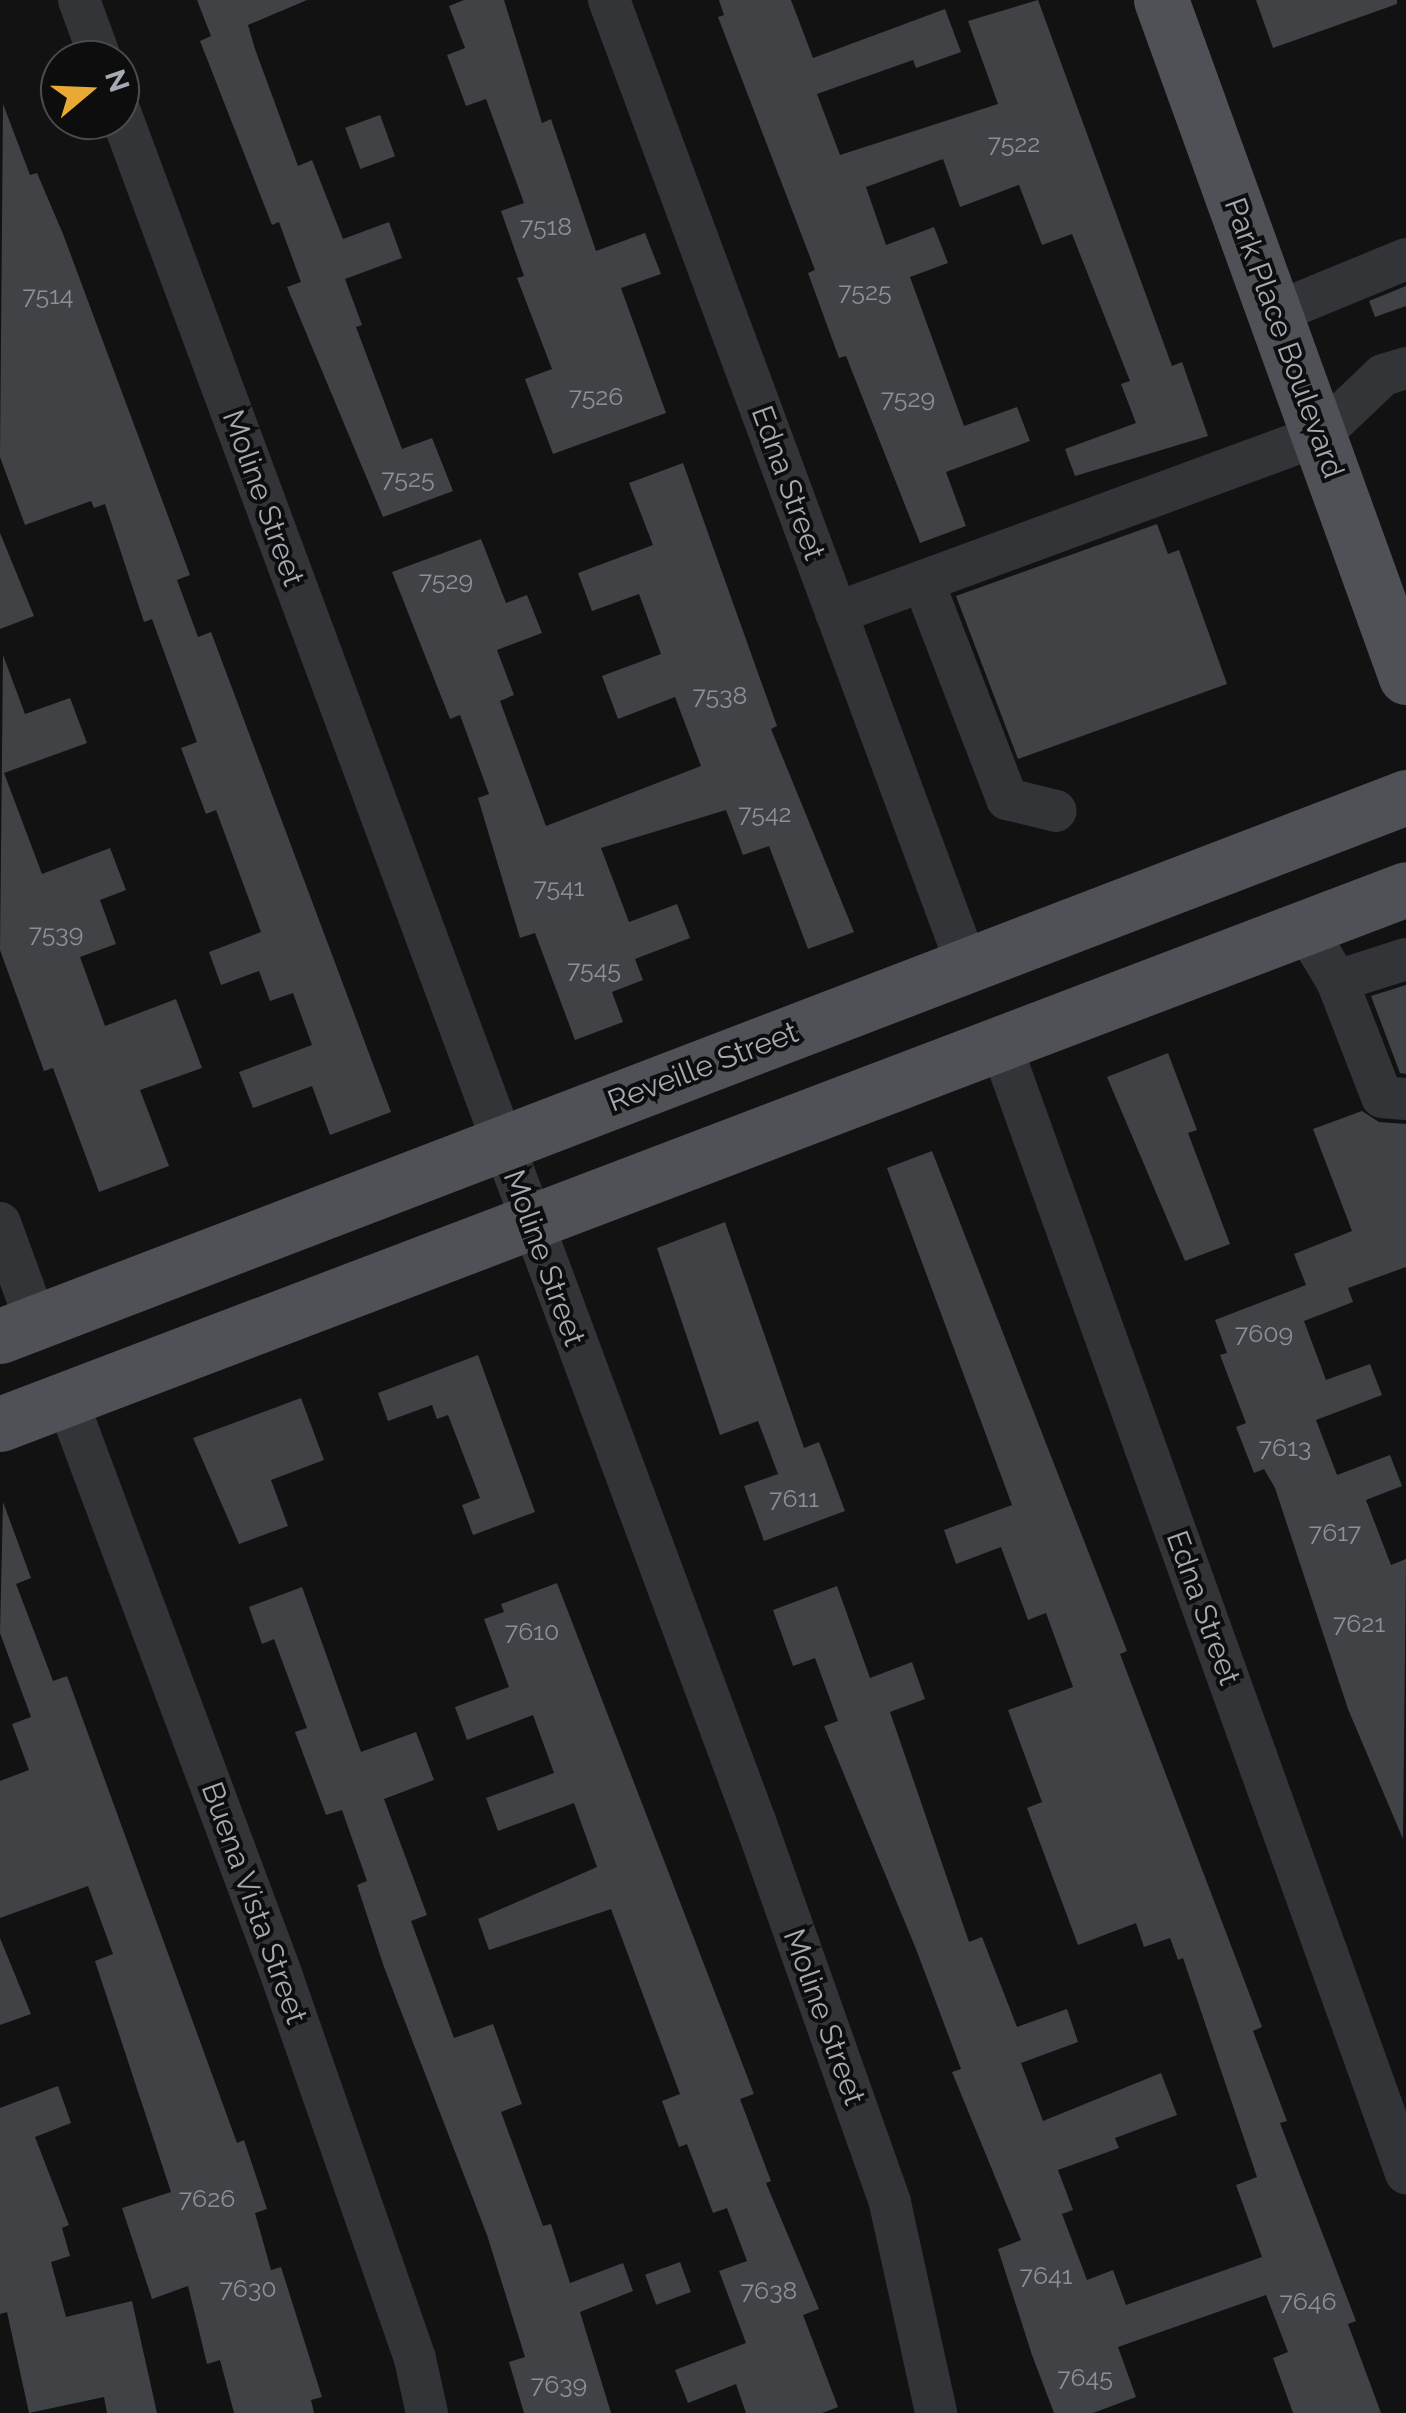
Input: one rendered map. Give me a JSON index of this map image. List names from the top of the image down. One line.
{"streets":{"main road":["Park Place Boulevard","Reveille Street"],"street":["Edna Street","Moline Street","Buena Vista Street"]},"crossings":[["Edna Street","Reveille Street"],["Moline Street","Reveille Street"]],"house_numbers":["7522","7518","7525","7514","7526","7529","7525","7529","7538","7542","7541","7539","7545","7609","7613","7611","7617","7621","7610","7626","7641","7630","7638","7646","7645","7639"],"north":"right"}
